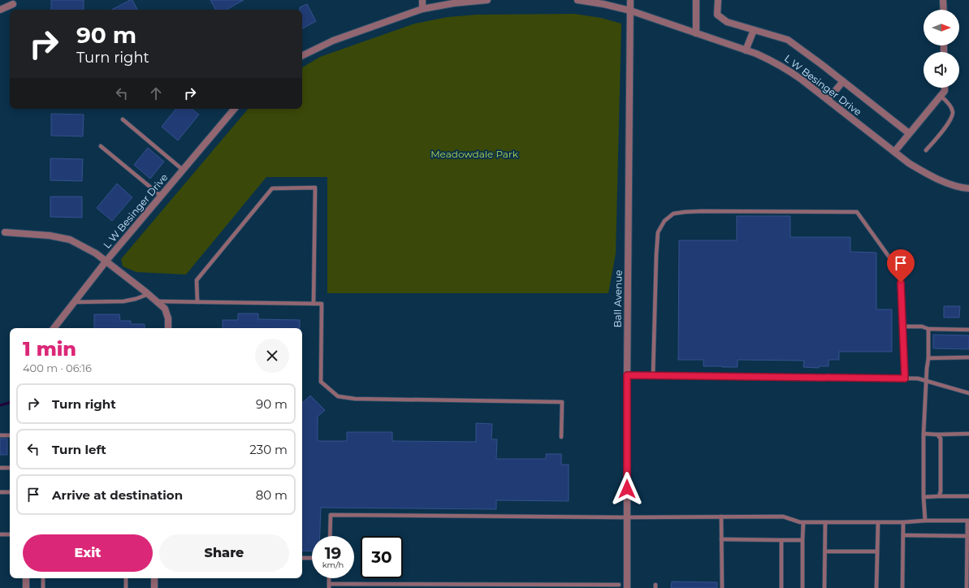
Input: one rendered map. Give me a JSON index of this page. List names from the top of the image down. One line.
{"streets":{"street":["L W Besinger Drive","Ball Avenue"]},"crossings":[["L W Besinger Drive","Ball Avenue"]],"parks":["Meadowdale Park"],"north":"right","page":{"turn":["90 m","Turn right"],"heading":["1 min","400 m · 06:16"],"list":[{"name":"Turn right","value":"90 m"},{"name":"Turn left","value":"230 m"},{"name":"Arrive at destination","value":"80 m"}],"buttons":["Exit","Share"],"speed":"19 km/h","limit":"30"}}
